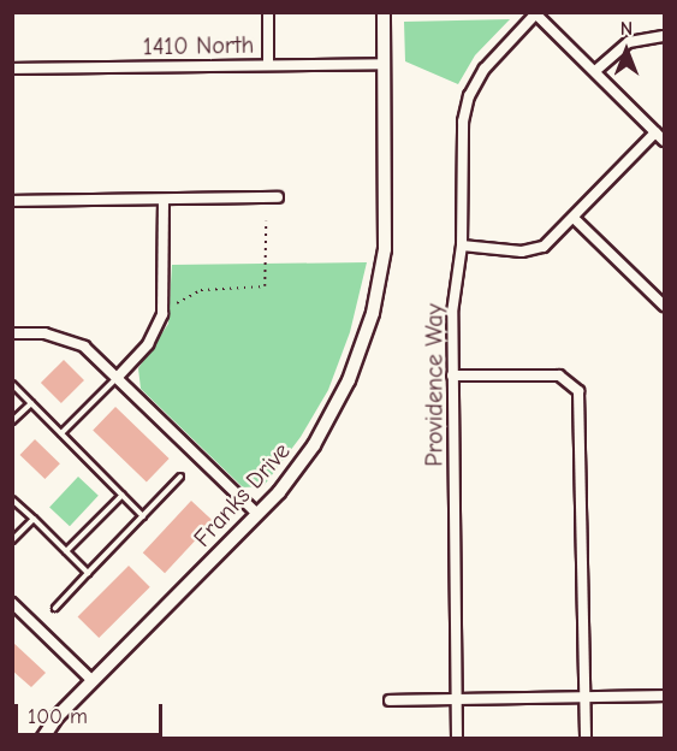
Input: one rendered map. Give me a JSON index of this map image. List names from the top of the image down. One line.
{"streets":{"street":["1410 North","Providence Way","Franks Drive"]},"crossings":[["1410 North","Franks Drive"]],"scale_bar":"100 m","north":"top"}
